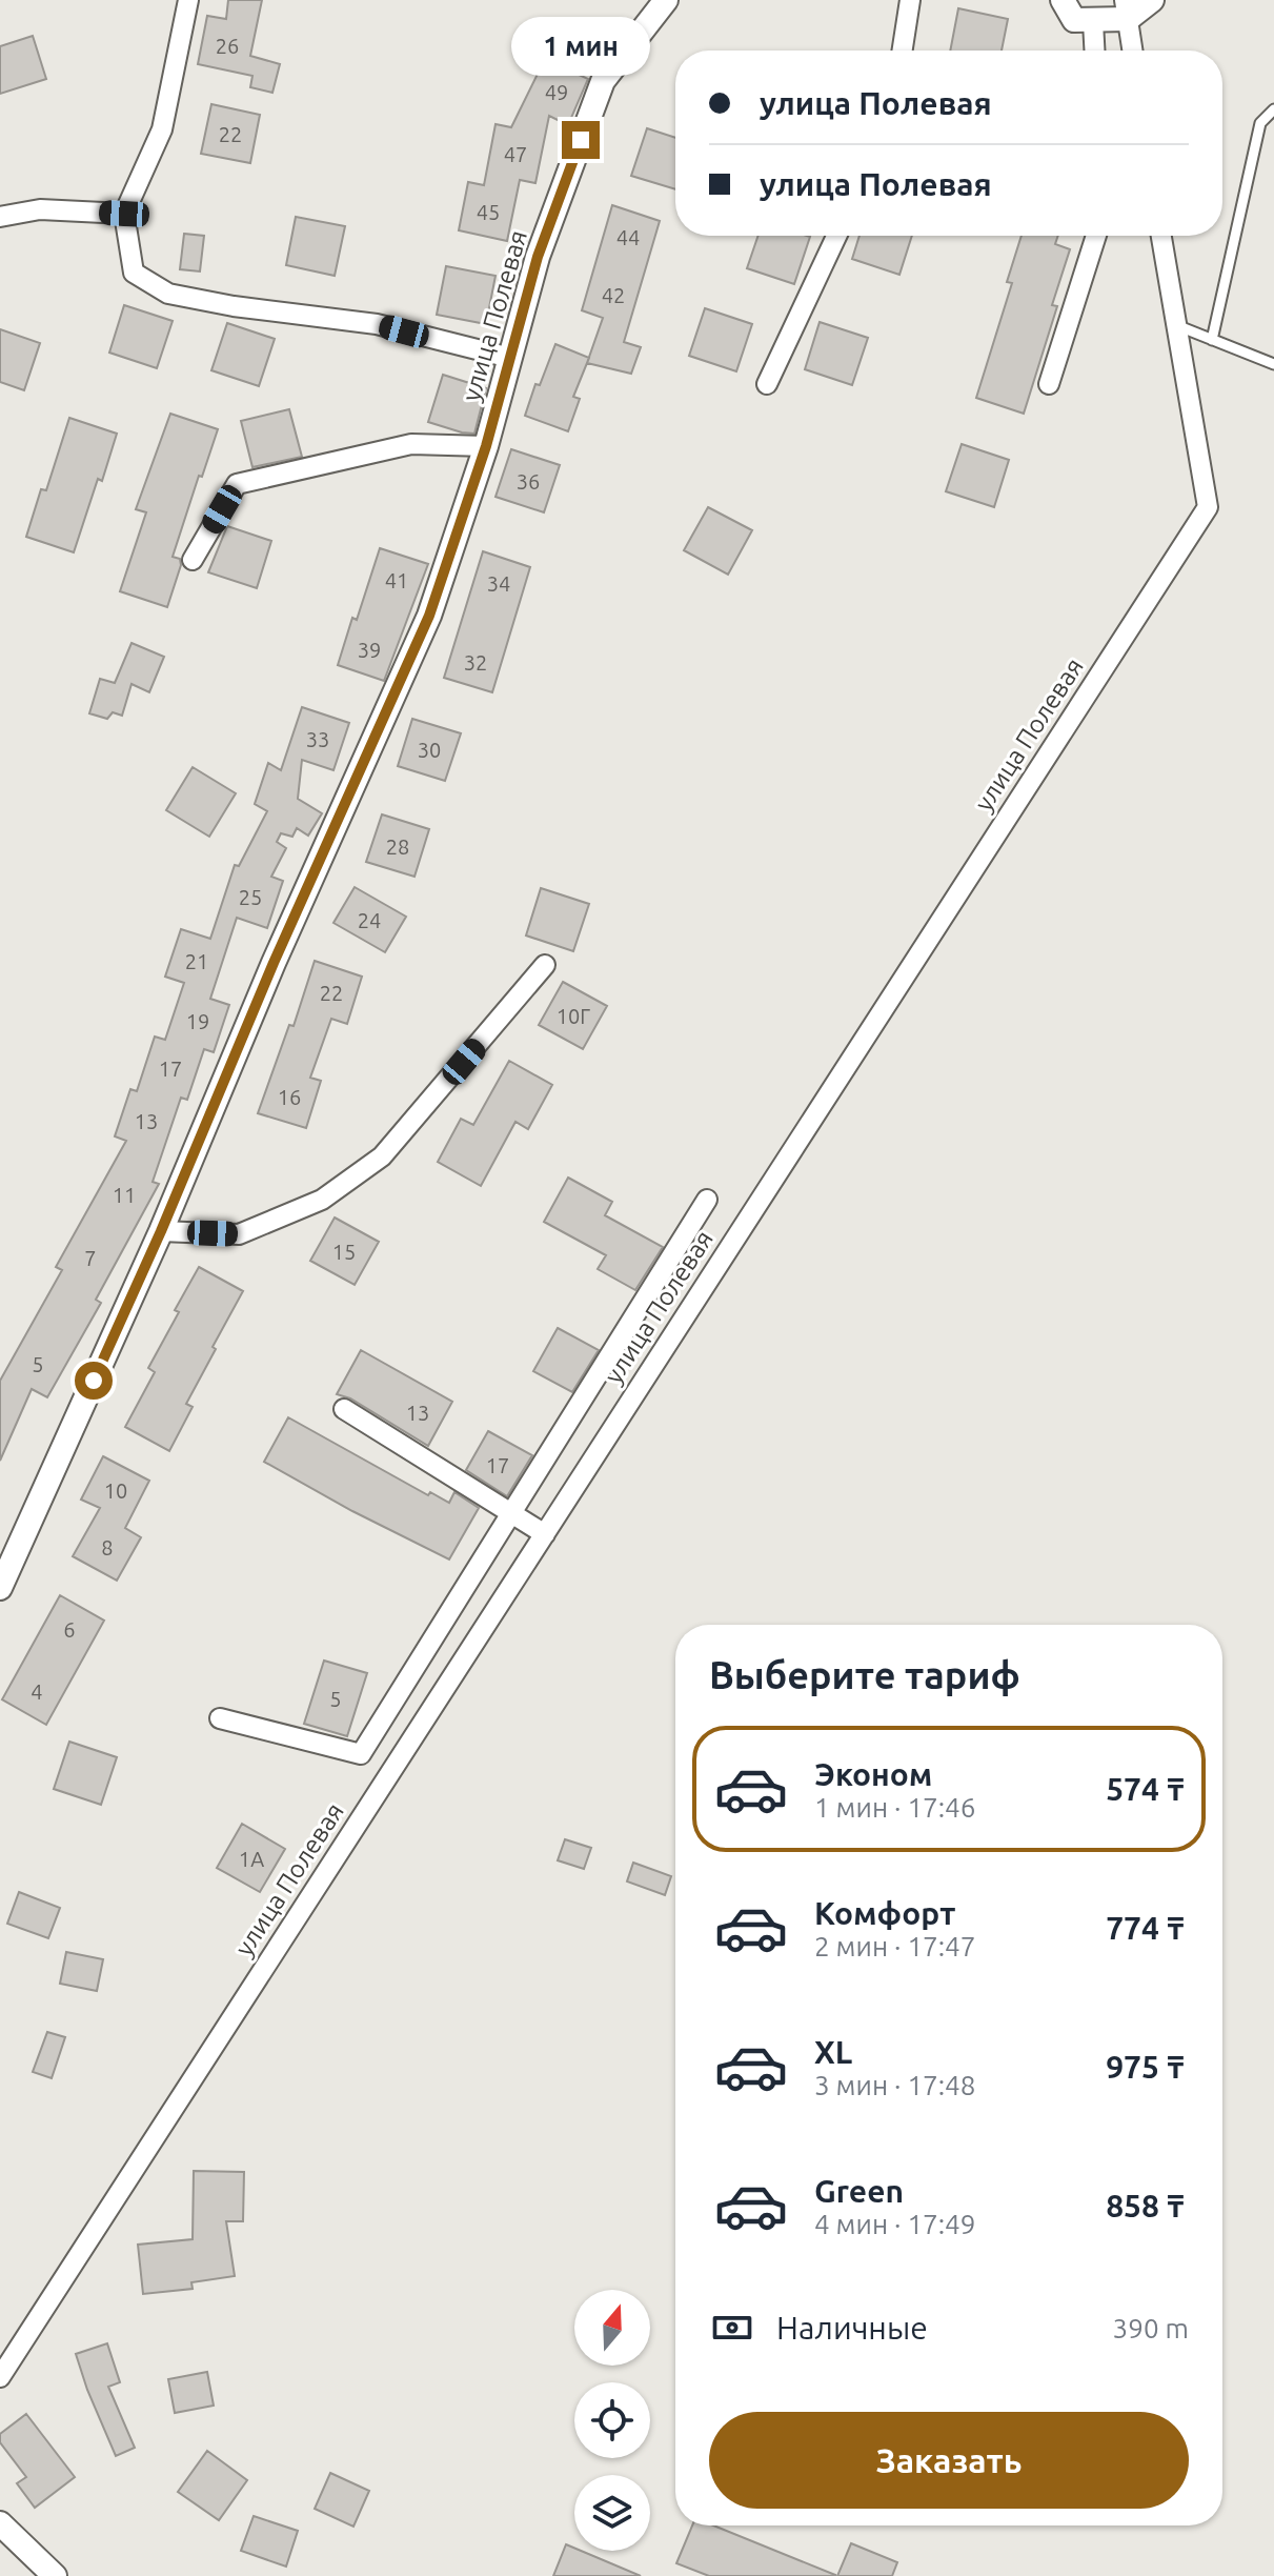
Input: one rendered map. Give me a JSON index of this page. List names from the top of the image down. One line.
{"streets":{"street":["улица Полевая"]},"house_numbers":["26","49","22","47","45","44","42","36","41","34","39","32","33","30","28","25","24","21","22","10Г","19","17","16","13","11","15","7","5","13","17","10","8","6","4","5","1А"],"north":"top","page":{"bubble":"1 мин","banner":["улица Полевая","улица Полевая"],"heading":"Выберите тариф","list":[{"name":"Эконом","note":"1 мин · 17:46","value":"574 ₸"},{"name":"Комфорт","note":"2 мин · 17:47","value":"774 ₸"},{"name":"XL","note":"3 мин · 17:48","value":"975 ₸"},{"name":"Green","note":"4 мин · 17:49","value":"858 ₸"}],"pay":["Наличные","390 m"],"buttons":"Заказать"}}
